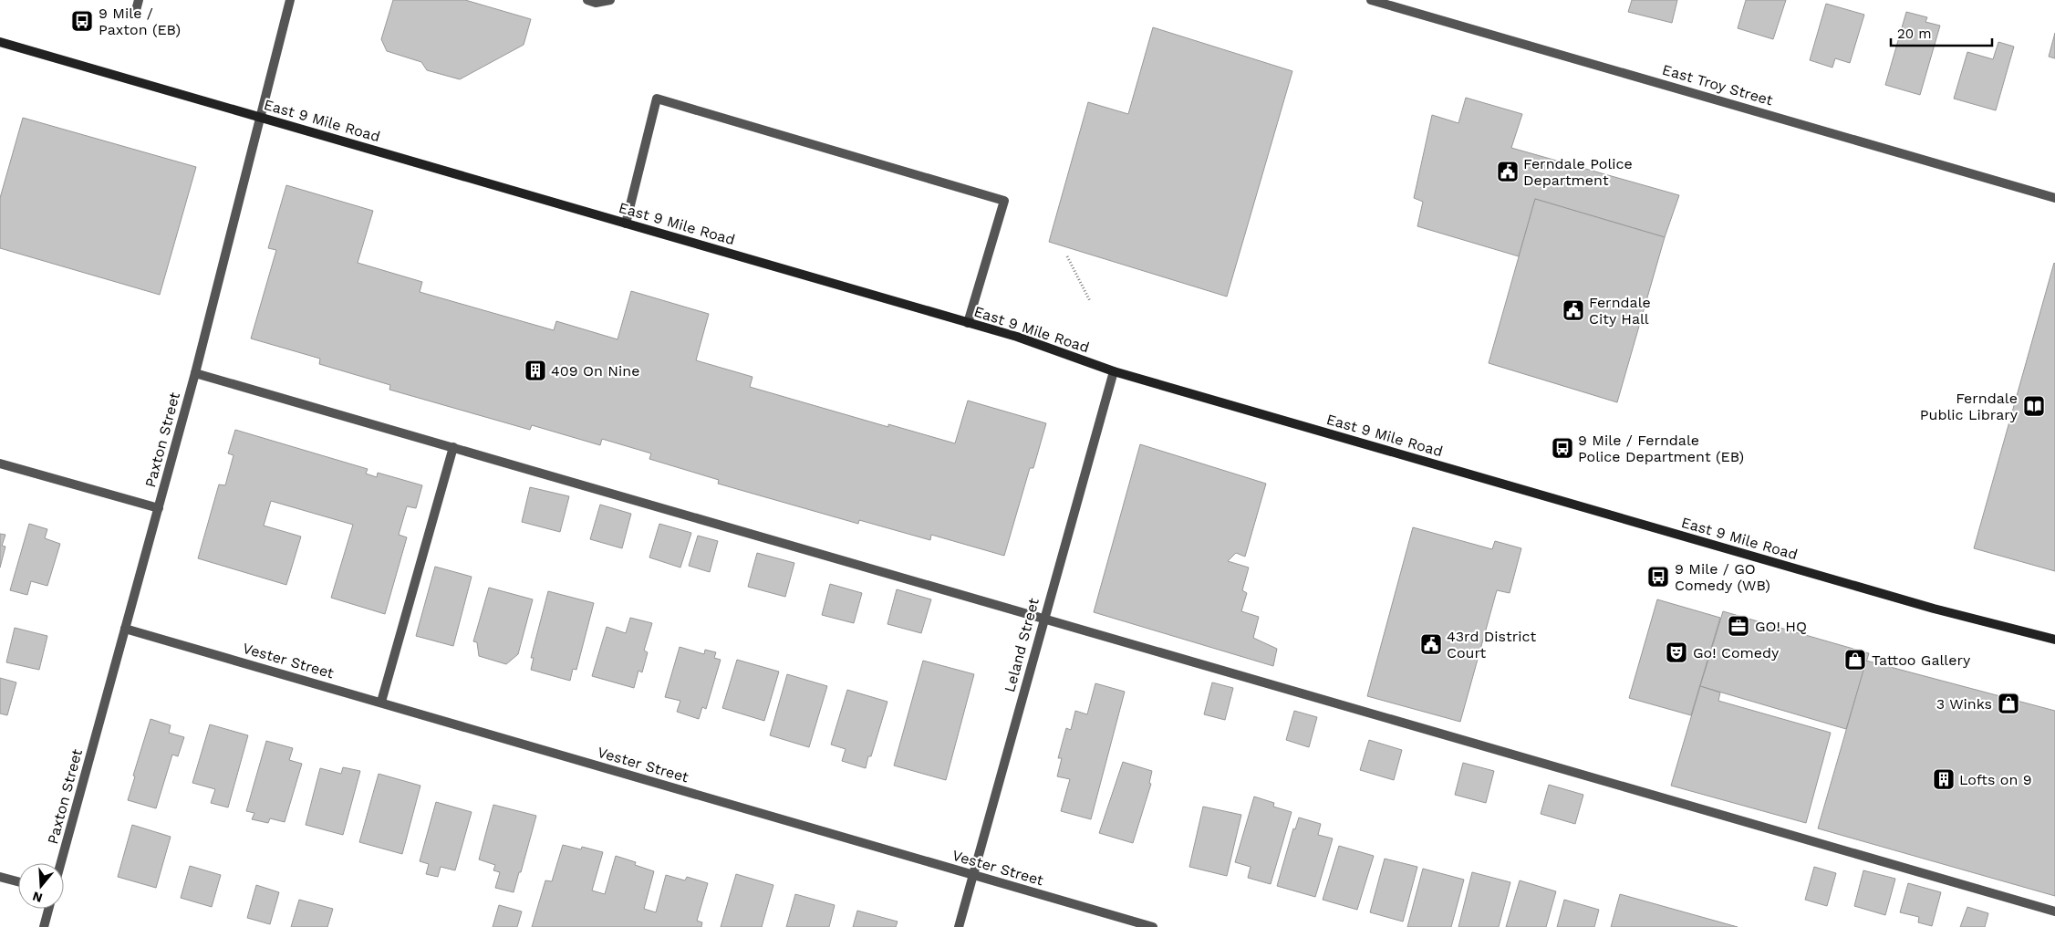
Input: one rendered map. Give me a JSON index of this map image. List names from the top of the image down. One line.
{"streets":{"main road":["East 9 Mile Road"],"street":["East Troy Street","Paxton Street","Leland Street","Vester Street"]},"crossings":[["East 9 Mile Road","Paxton Street"],["East 9 Mile Road","Leland Street"],["Paxton Street","Vester Street"],["Leland Street","Vester Street"]],"places":{"bus stop":["9 Mile / Paxton (EB)","9 Mile / Ferndale Police Department (EB)","9 Mile / GO Comedy (WB)"],"public building":["Ferndale Police Department","Ferndale City Hall","43rd District Court"],"building":["409 On Nine","Lofts on 9"],"library":["Ferndale Public Library"],"office":["GO! HQ"],"theatre":["Go! Comedy"],"shop":["Tattoo Gallery","3 Winks"]},"scale_bar":"20 m","north":"bottom"}
